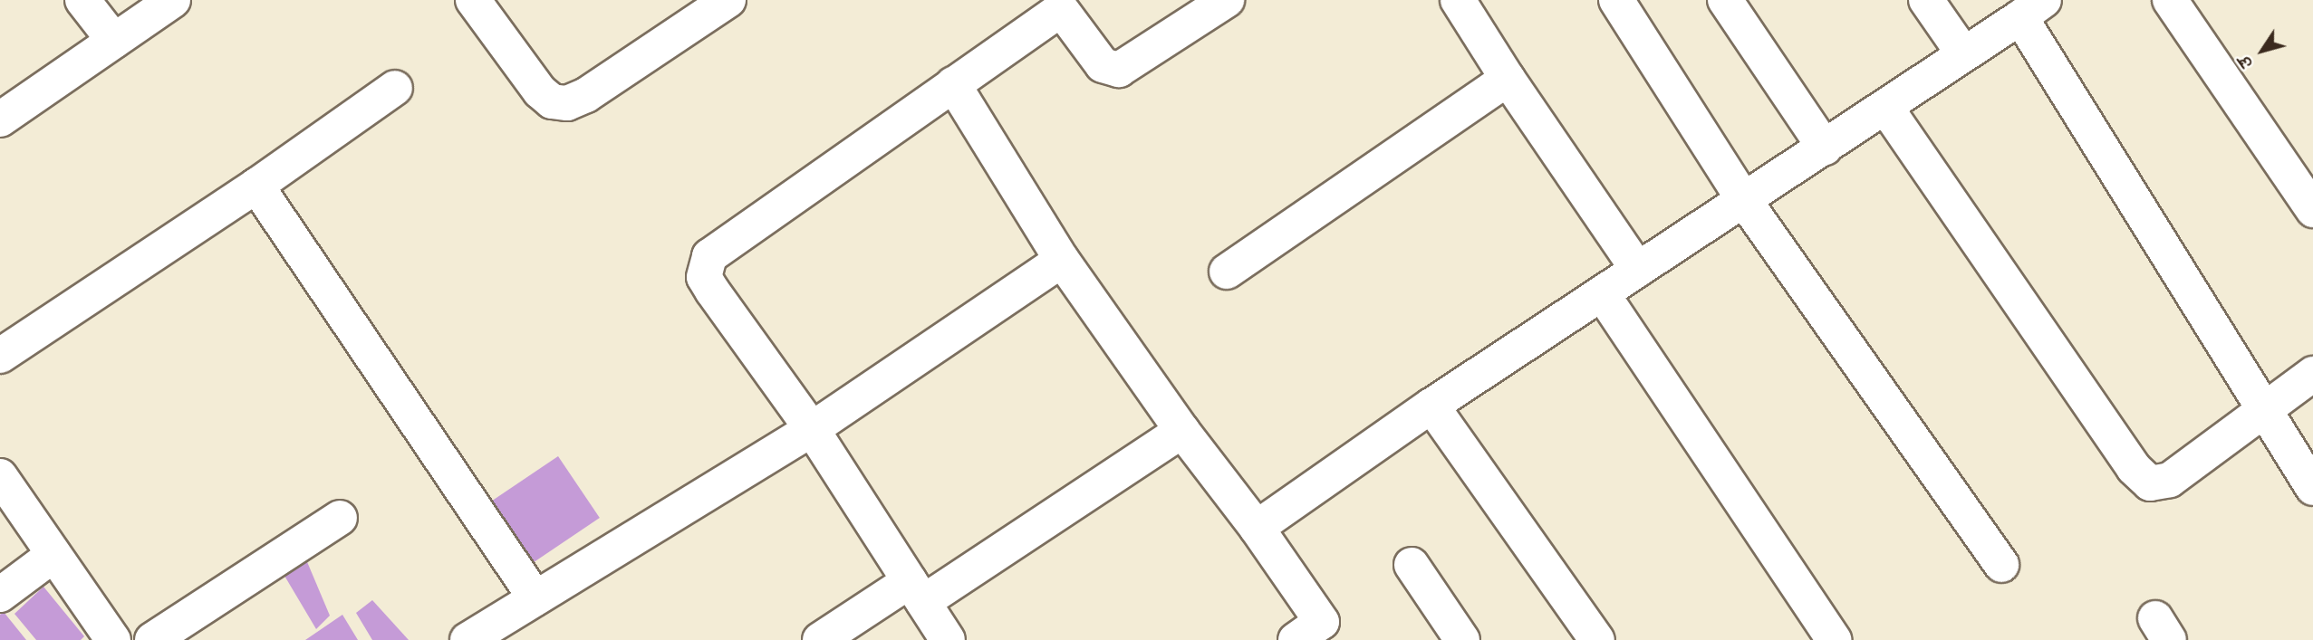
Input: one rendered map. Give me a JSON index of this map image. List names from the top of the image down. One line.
{"north":"bottom left"}
